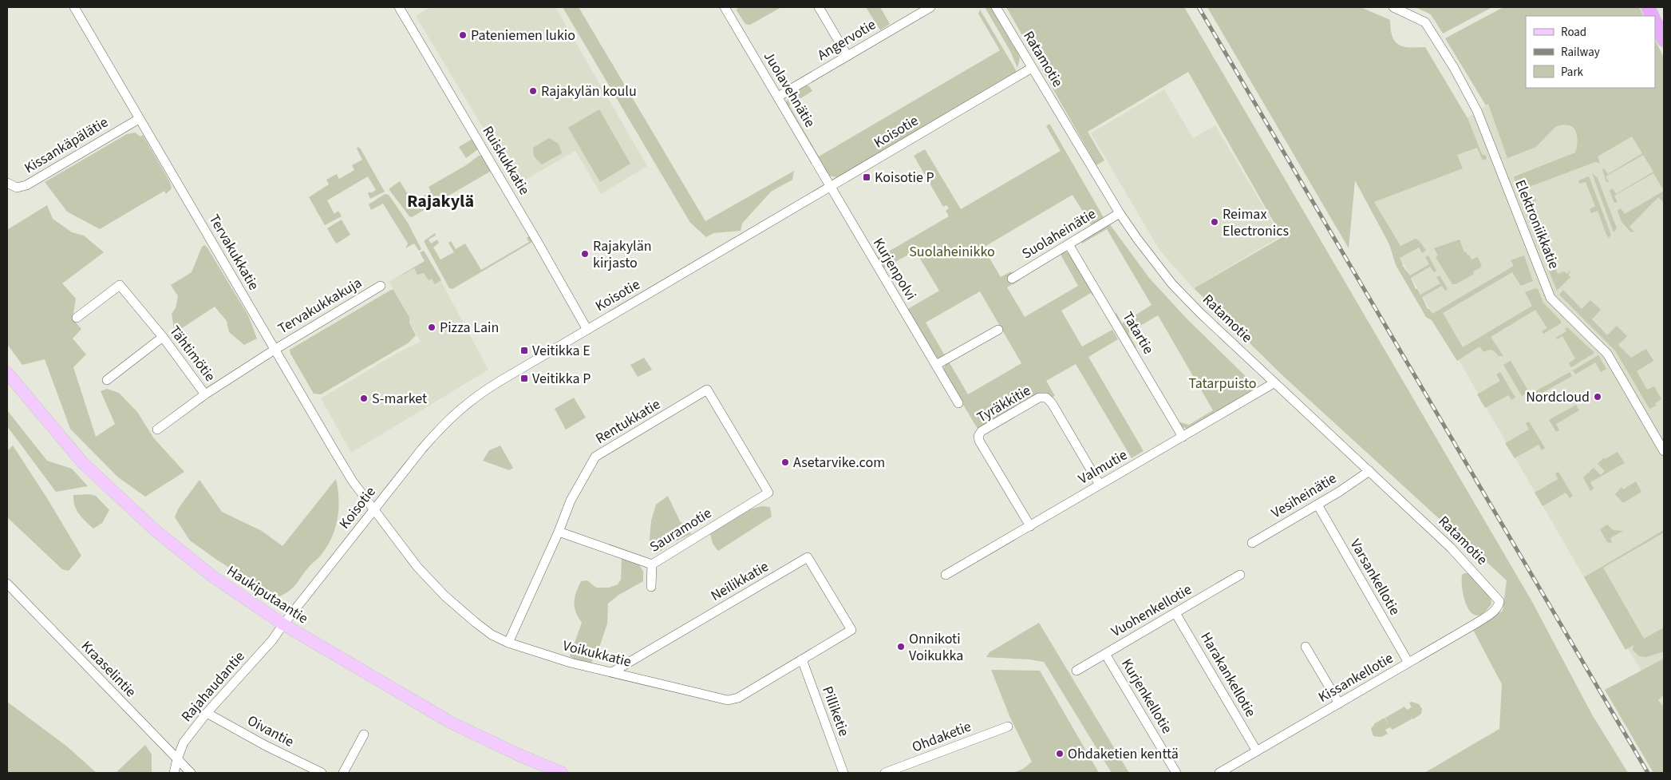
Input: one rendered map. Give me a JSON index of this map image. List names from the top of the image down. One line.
{"streets":{"main road":["Haukiputaantie"],"street":["Angervotie","Ratamotie","Juolavehnätie","Koisotie","Kissankäpälätie","Ruiskukkatie","Elektroniikkatie","Suolaheinätie","Tervakukkatie","Kurjenpolvi","Tervakukkakuja","Tatartie","Tähtimötie","Tyräkkitie","Rentukkatie","Valmutie","Vesiheinätie","Sauramotie","Varsankellotie","Neilikkatie","Vuohenkellotie","Voikukkatie","Kraaselintie","Harakankellotie","Kissankellotie","Rajahaudantie","Kurjenkellotie","Pilliketie","Oivantie","Ohdaketie"]},"crossings":[["Angervotie","Juolavehnätie"],["Ratamotie","Koisotie"],["Ratamotie","Suolaheinätie"],["Ratamotie","Valmutie"],["Ratamotie","Vesiheinätie"],["Ratamotie","Kissankellotie"],["Juolavehnätie","Koisotie"],["Juolavehnätie","Kurjenpolvi"],["Koisotie","Ruiskukkatie"],["Koisotie","Tervakukkatie"],["Koisotie","Kurjenpolvi"],["Koisotie","Haukiputaantie"],["Koisotie","Voikukkatie"],["Koisotie","Rajahaudantie"],["Kissankäpälätie","Tervakukkatie"],["Suolaheinätie","Tatartie"],["Tervakukkatie","Tervakukkakuja"],["Tervakukkatie","Tähtimötie"],["Tervakukkatie","Voikukkatie"],["Tervakukkakuja","Tähtimötie"],["Tatartie","Valmutie"],["Tyräkkitie","Valmutie"],["Rentukkatie","Sauramotie"],["Rentukkatie","Voikukkatie"],["Vesiheinätie","Varsankellotie"],["Varsankellotie","Kissankellotie"],["Neilikkatie","Voikukkatie"],["Haukiputaantie","Rajahaudantie"],["Vuohenkellotie","Harakankellotie"],["Vuohenkellotie","Kurjenkellotie"],["Voikukkatie","Pilliketie"],["Kraaselintie","Rajahaudantie"],["Harakankellotie","Kissankellotie"],["Rajahaudantie","Oivantie"]],"districts":["Rajakylä"],"parks":["Suolaheinikko","Tatarpuisto"],"places":{"other":["Pateniemen lukio","Rajakylän koulu","Reimax Electronics","Rajakylän kirjasto","Pizza Lain","Nordcloud","S-market","Asetarvike.com","Onnikoti Voikukka","Ohdaketien kenttä"],"transit":["Koisotie P","Veitikka E","Veitikka P"]},"legend":["Road","Railway","Park"]}
